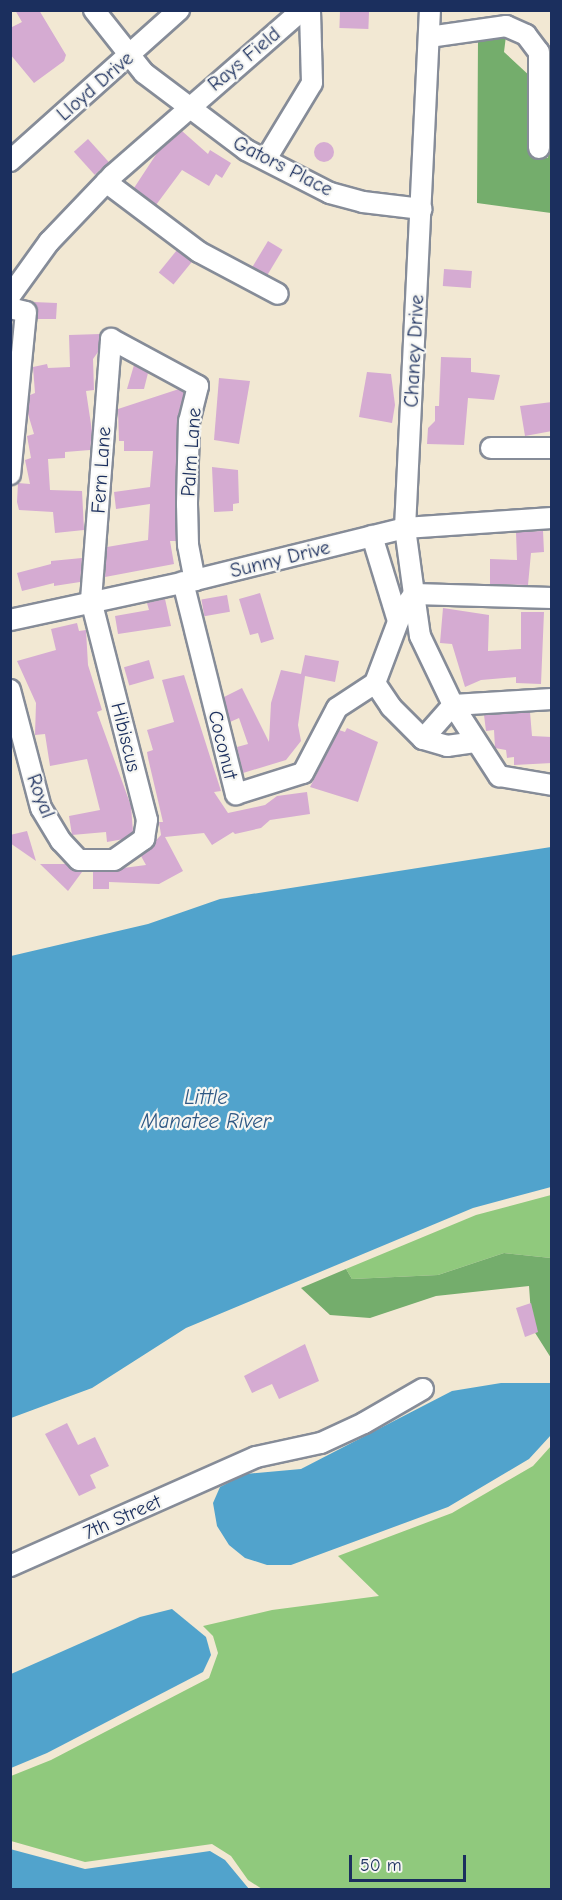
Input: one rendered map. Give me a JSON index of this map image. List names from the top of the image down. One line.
{"streets":{"street":["Rays Field","Lloyd Drive","Gators Place","Chaney Drive","Palm Lane","Fern Lane","Sunny Drive","Hibiscus","Coconut","Royal","7th Street"]},"crossings":[["Rays Field","Gators Place"],["Lloyd Drive","Gators Place"],["Gators Place","Chaney Drive"],["Chaney Drive","Sunny Drive"],["Palm Lane","Fern Lane"],["Palm Lane","Sunny Drive"],["Palm Lane","Coconut"],["Fern Lane","Sunny Drive"],["Fern Lane","Hibiscus"],["Sunny Drive","Hibiscus"],["Sunny Drive","Coconut"],["Hibiscus","Royal"]],"water":["Little Manatee River"],"scale_bar":"50 m"}
